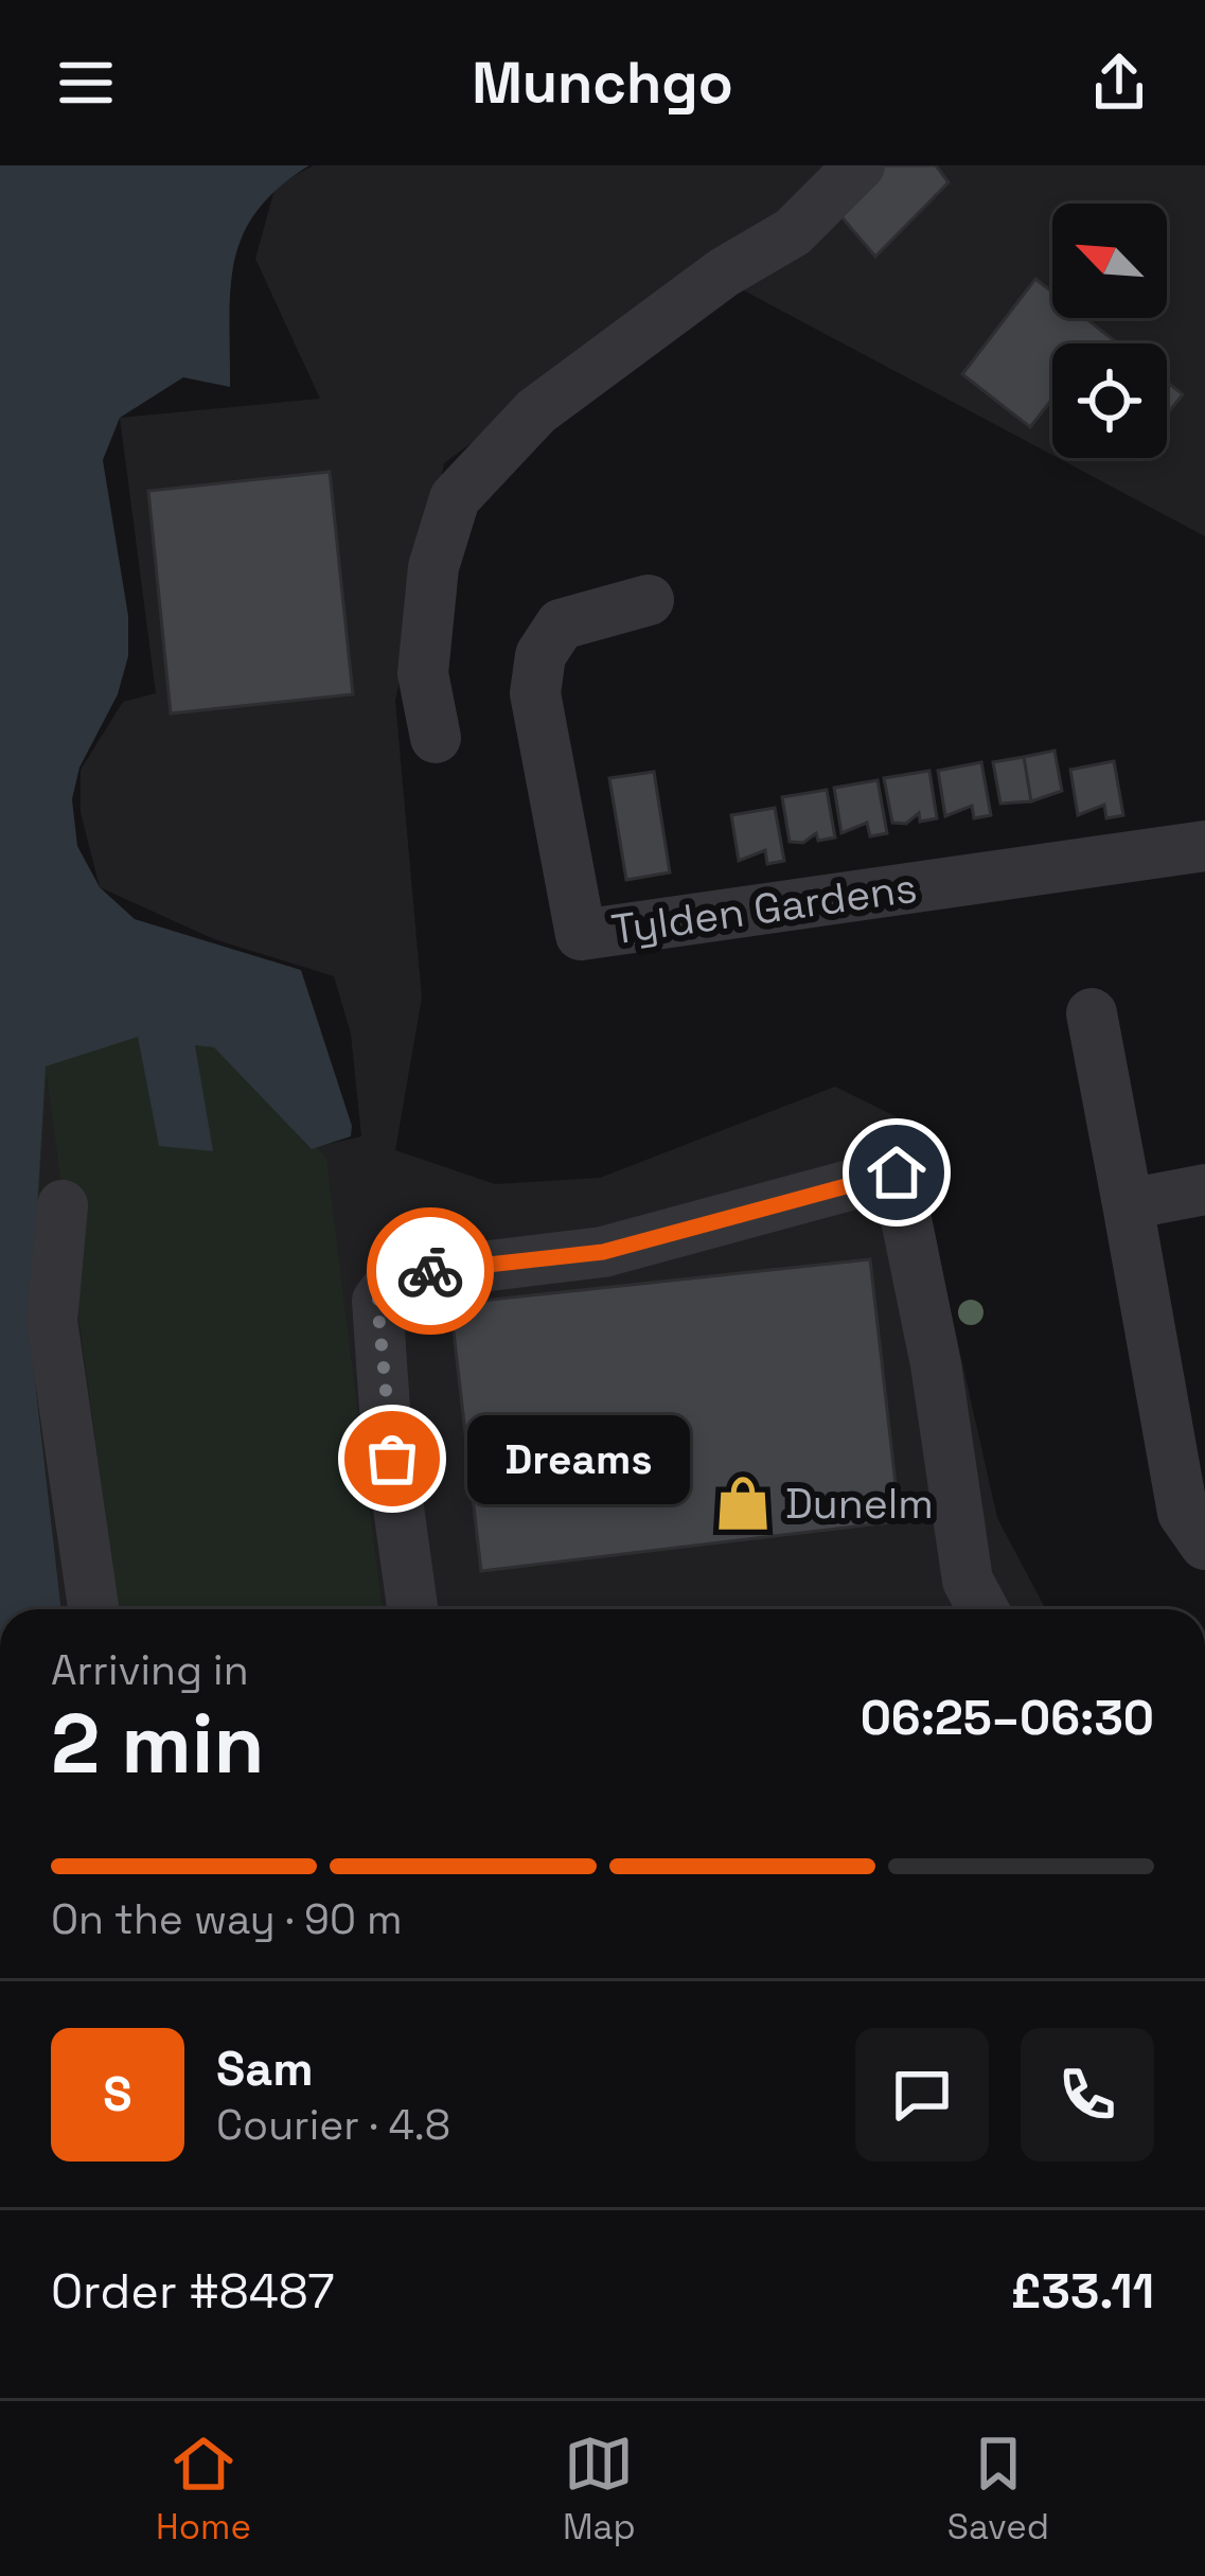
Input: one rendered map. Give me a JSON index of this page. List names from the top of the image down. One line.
{"streets":{"street":["Tylden Gardens"]},"places":{"other":["Dreams"],"shop":["Dunelm"]},"north":"top left","page":{"header":"Munchgo","bubble":"Dreams","heading":["2 min","Arriving in","06:25–06:30"],"panel":["Sam","Courier · 4.8","Order #8487","£33.11"],"bar":"On the way · 90 m","round":"S","tabs":["Home","Map","Saved"]}}
